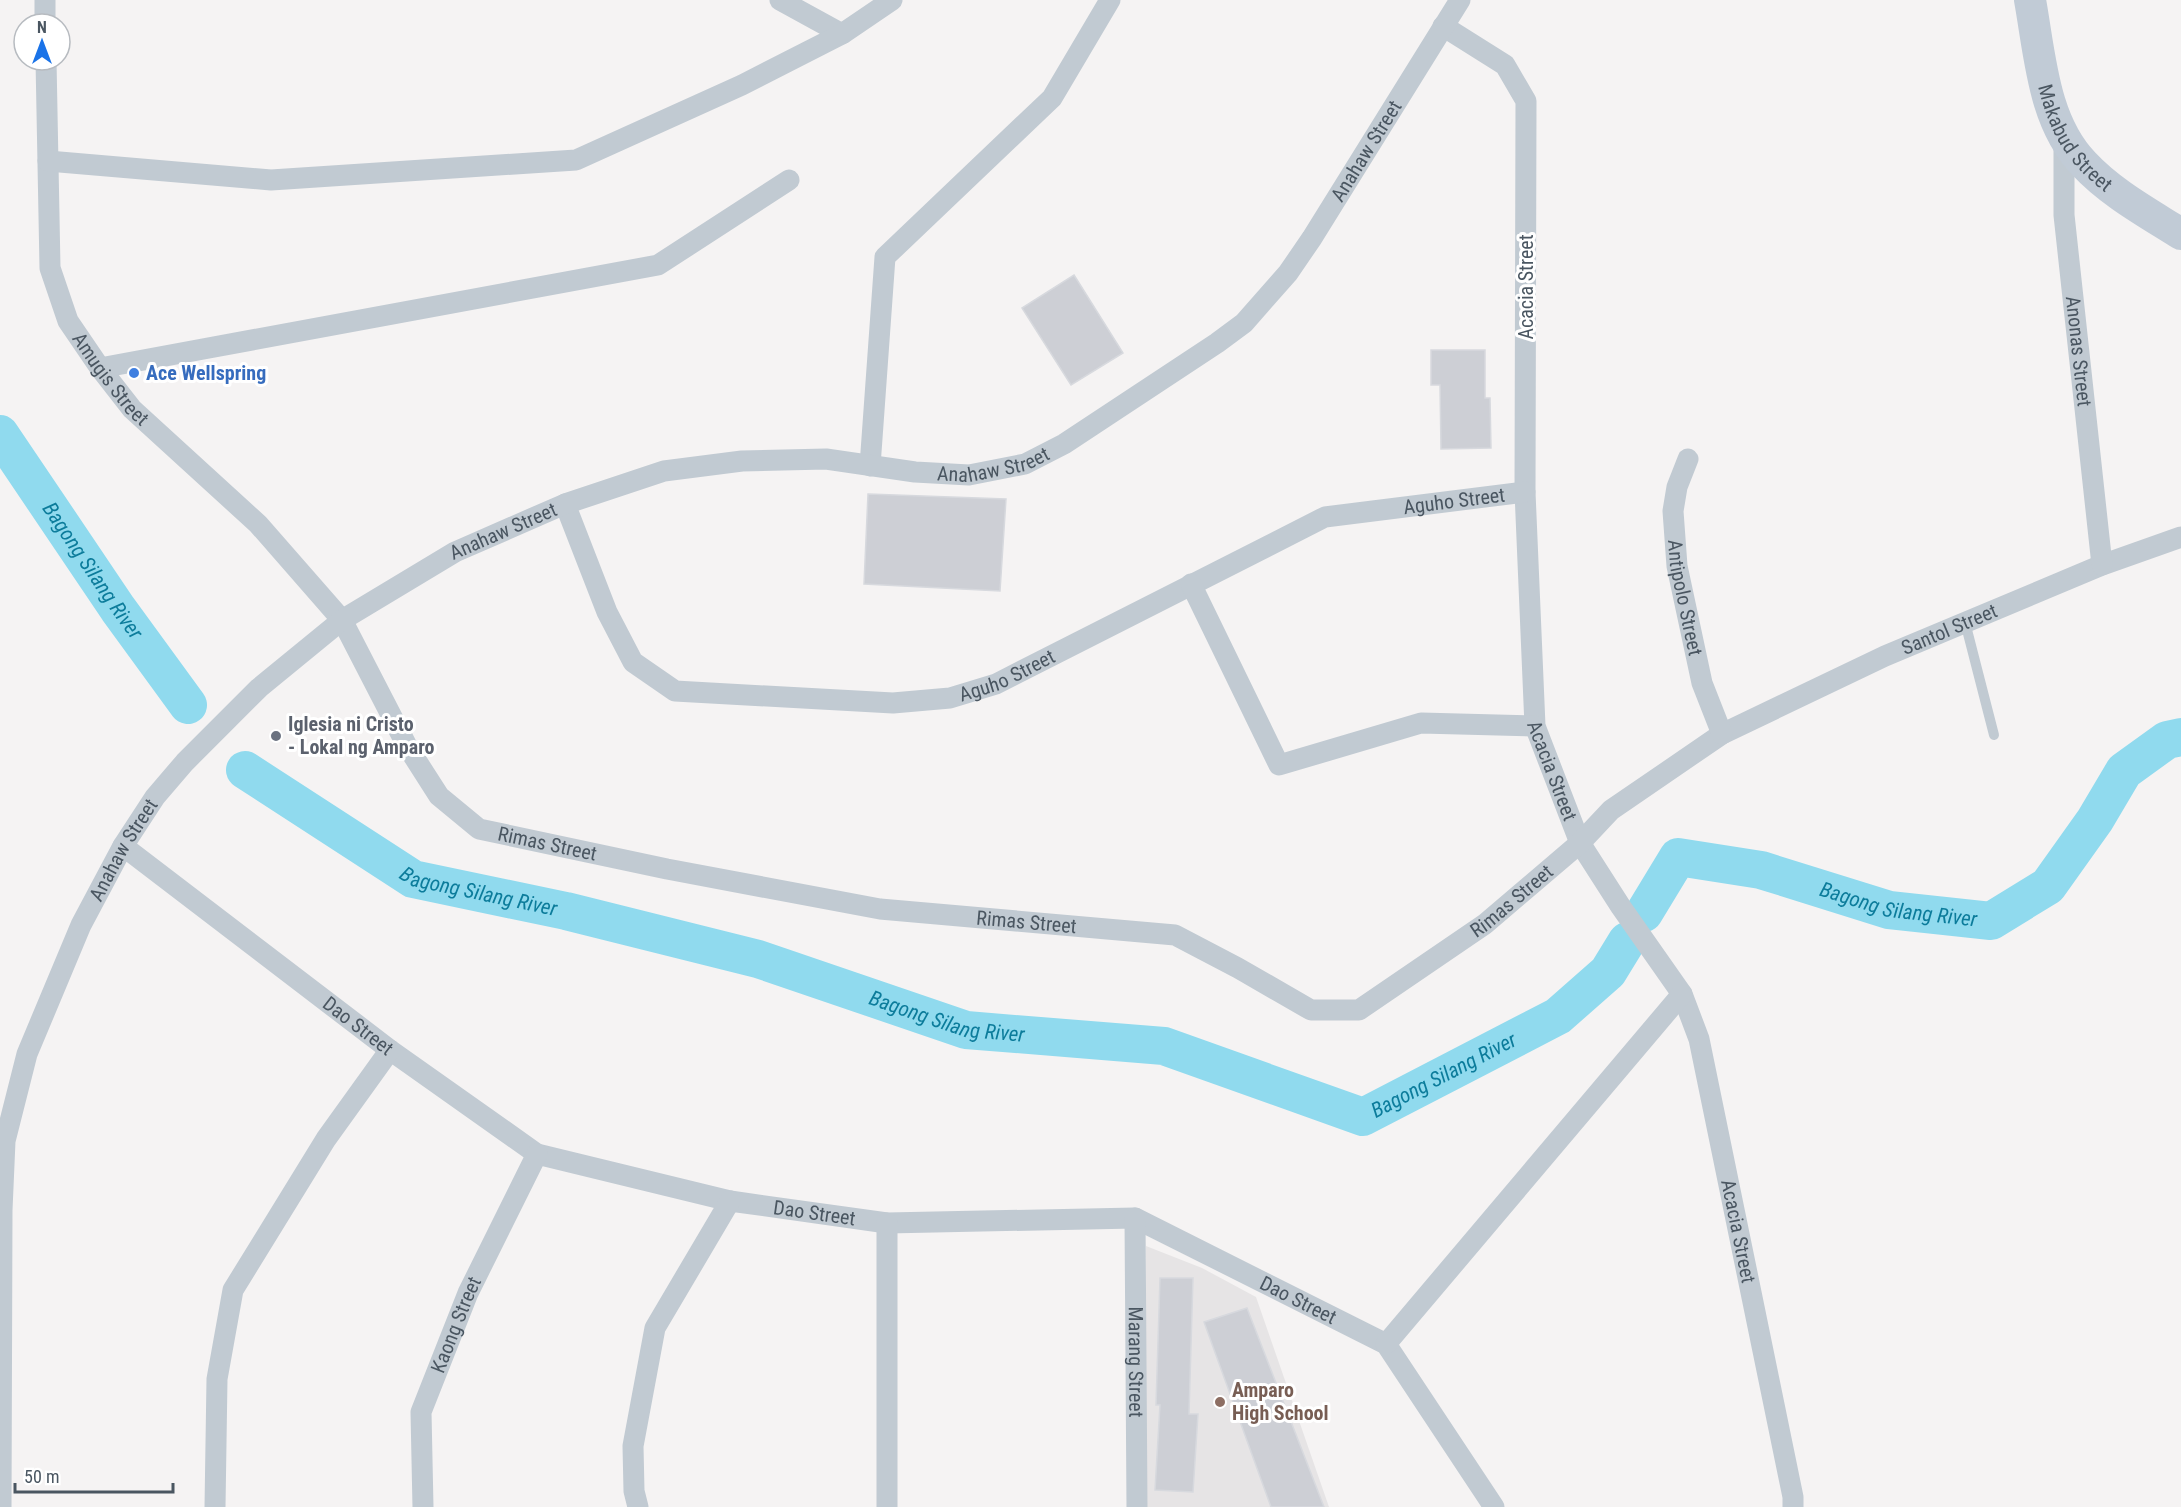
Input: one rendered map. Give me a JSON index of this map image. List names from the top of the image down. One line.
{"streets":{"street":["Makabud Street","Anahaw Street","Acacia Street","Anonas Street","Amugis Street","Aguho Street","Antipolo Street","Santol Street","Rimas Street","Dao Street","Kaong Street","Marang Street"]},"crossings":[["Makabud Street","Anonas Street"],["Anahaw Street","Acacia Street"],["Anahaw Street","Amugis Street"],["Anahaw Street","Aguho Street"],["Anahaw Street","Rimas Street"],["Anahaw Street","Dao Street"],["Acacia Street","Aguho Street"],["Acacia Street","Rimas Street"],["Anonas Street","Santol Street"],["Amugis Street","Rimas Street"],["Antipolo Street","Santol Street"],["Antipolo Street","Rimas Street"],["Santol Street","Rimas Street"],["Dao Street","Kaong Street"],["Dao Street","Marang Street"]],"water":["Bagong Silang River"],"places":["Ace Wellspring","Iglesia ni Cristo - Lokal ng Amparo","Amparo High School"],"scale_bar":"50 m","north":"top"}
